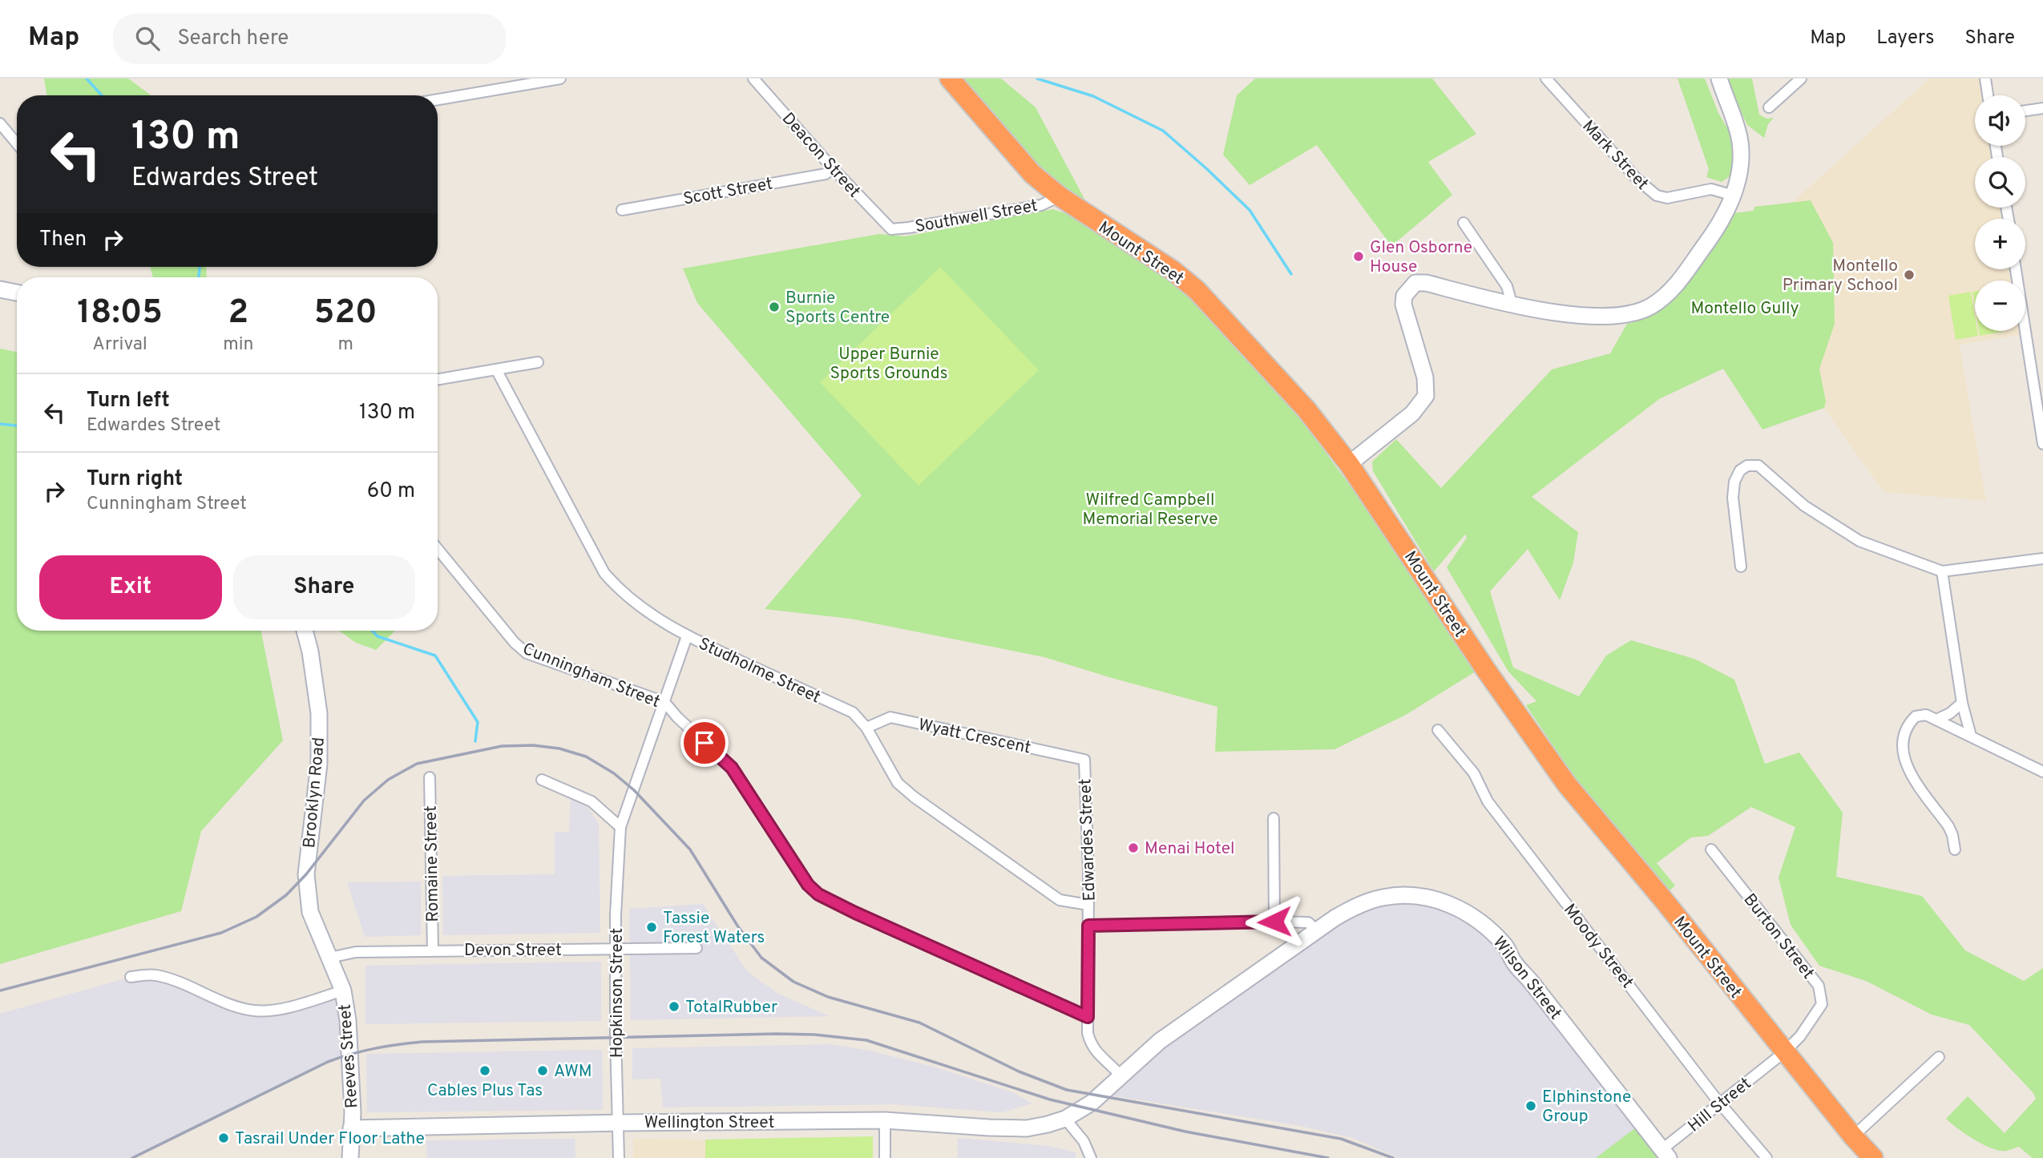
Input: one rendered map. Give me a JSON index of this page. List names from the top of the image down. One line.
{"streets":{"highway":["Mount Street"],"street":["Deacon Street","Mark Street","Scott Street","Southwell Street","Studholme Street","Cunningham Street","Wyatt Crescent","Brooklyn Road","Edwardes Street","Romaine Street","Burton Street","Moody Street","Devon Street","Wilson Street","Hopkinson Street","Reeves Street","Hill Street","Wellington Street"]},"crossings":[["Deacon Street","Scott Street"],["Deacon Street","Southwell Street"],["Southwell Street","Mount Street"],["Mount Street","Burton Street"],["Mount Street","Hill Street"],["Studholme Street","Wyatt Crescent"],["Studholme Street","Edwardes Street"],["Studholme Street","Hopkinson Street"],["Cunningham Street","Edwardes Street"],["Cunningham Street","Hopkinson Street"],["Wyatt Crescent","Edwardes Street"],["Brooklyn Road","Devon Street"],["Brooklyn Road","Reeves Street"],["Edwardes Street","Wilson Street"],["Romaine Street","Devon Street"],["Burton Street","Hill Street"],["Moody Street","Hill Street"],["Devon Street","Hopkinson Street"],["Devon Street","Reeves Street"],["Wilson Street","Hill Street"],["Wilson Street","Wellington Street"],["Hopkinson Street","Wellington Street"],["Reeves Street","Wellington Street"]],"parks":["Montello Gully","Upper Burnie Sports Grounds","Wilfred Campbell Memorial Reserve"],"places":["Glen Osborne House","Montello Primary School","Burnie Sports Centre","Menai Hotel","Tassie Forest Waters","TotalRubber","Cables Plus Tas","AWM","Elphinstone Group","Tasrail Under Floor Lathe"],"page":{"header":"Map","search":"Search here","nav":["Map","Layers","Share"],"map_buttons":["+","−"],"turn":["130 m","Edwardes Street"],"then":"Then","eta":["18:05","Arrival","2","min","520","m"],"list":[{"name":"Turn left","note":"Edwardes Street","value":"130 m"},{"name":"Turn right","note":"Cunningham Street","value":"60 m"}],"buttons":["Exit","Share"]}}
